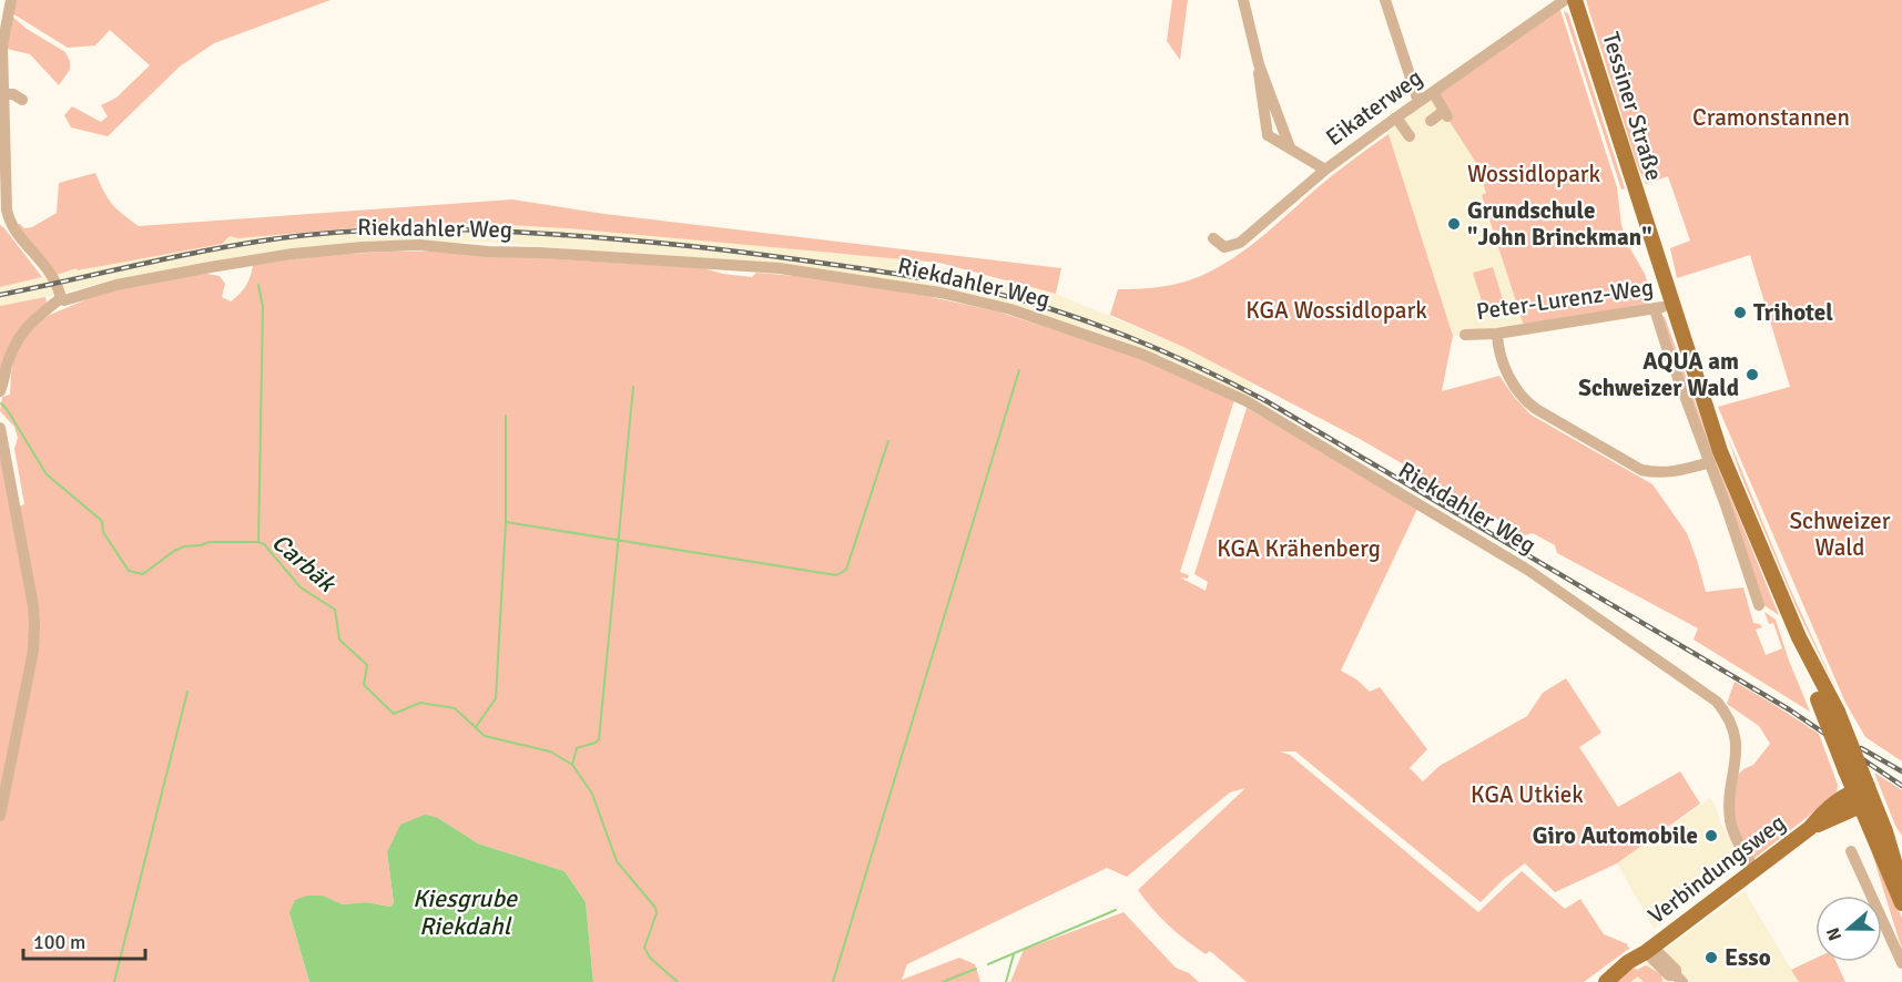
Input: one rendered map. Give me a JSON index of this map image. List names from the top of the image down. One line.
{"streets":{"main road":["Tessiner Straße","Verbindungsweg"],"street":["Eikaterweg","Riekdahler Weg","Peter-Lurenz-Weg"]},"crossings":[["Tessiner Straße","Peter-Lurenz-Weg"],["Tessiner Straße","Verbindungsweg"],["Riekdahler Weg","Verbindungsweg"]],"water":["Carbäk","Kiesgrube Riekdahl"],"parks":["Cramonstannen","Wossidlopark","KGA Wossidlopark","Schweizer Wald","KGA Krähenberg","KGA Utkiek"],"places":["Grundschule \"John Brinckman\"","Trihotel","AQUA am Schweizer Wald","Giro Automobile","Esso"],"scale_bar":"100 m","north":"left"}
